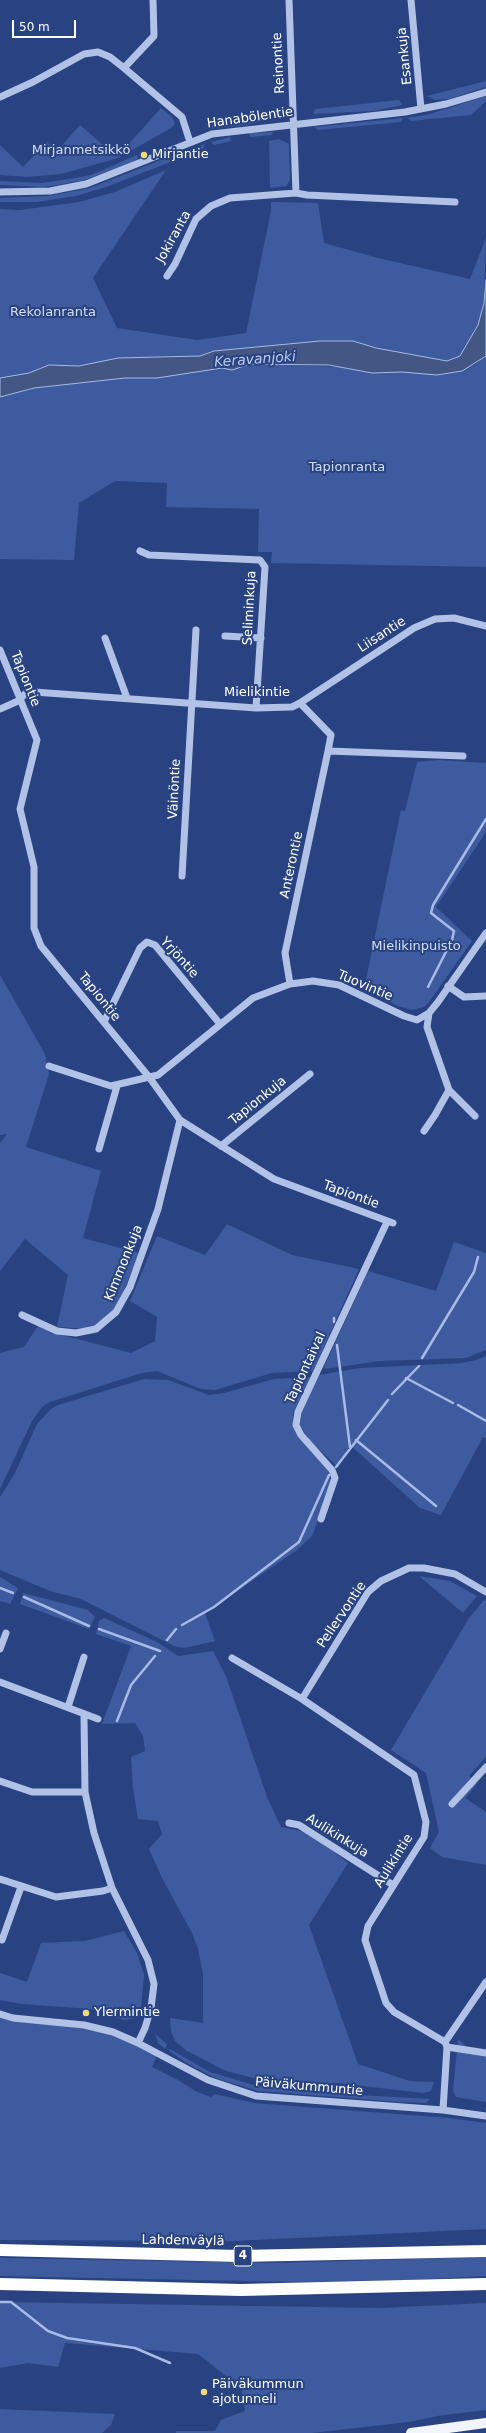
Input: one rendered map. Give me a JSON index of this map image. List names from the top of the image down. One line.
{"streets":{"highway":["Lahdenväylä","4"],"street":["Esankuja","Reinontie","Hanabölentie","Jokiranta","Seliminkuja","Liisantie","Tapiontie","Mielikintie","Väinöntie","Anterontie","Yrjöntie","Tuovintie","Tapionkuja","Kimmonkuja","Tapiontaival","Pellervontie","Aulikinkuja","Aulikintie","Päiväkummuntie"]},"crossings":[["Esankuja","Hanabölentie"],["Reinontie","Hanabölentie"],["Seliminkuja","Mielikintie"],["Liisantie","Mielikintie"],["Tapiontie","Mielikintie"],["Tapiontie","Yrjöntie"],["Tapiontie","Tuovintie"],["Tapiontie","Tapionkuja"],["Tapiontie","Kimmonkuja"],["Tapiontie","Tapiontaival"],["Mielikintie","Väinöntie"],["Mielikintie","Anterontie"],["Anterontie","Tuovintie"],["Yrjöntie","Tuovintie"],["Pellervontie","Aulikintie"],["Aulikinkuja","Aulikintie"]],"water":["Keravanjoki"],"parks":["Mirjanmetsikkö","Rekolanranta","Tapionranta","Mielikinpuisto"],"places":["Mirjantie","Ylermintie","Päiväkummun ajotunneli"],"scale_bar":"50 m"}
